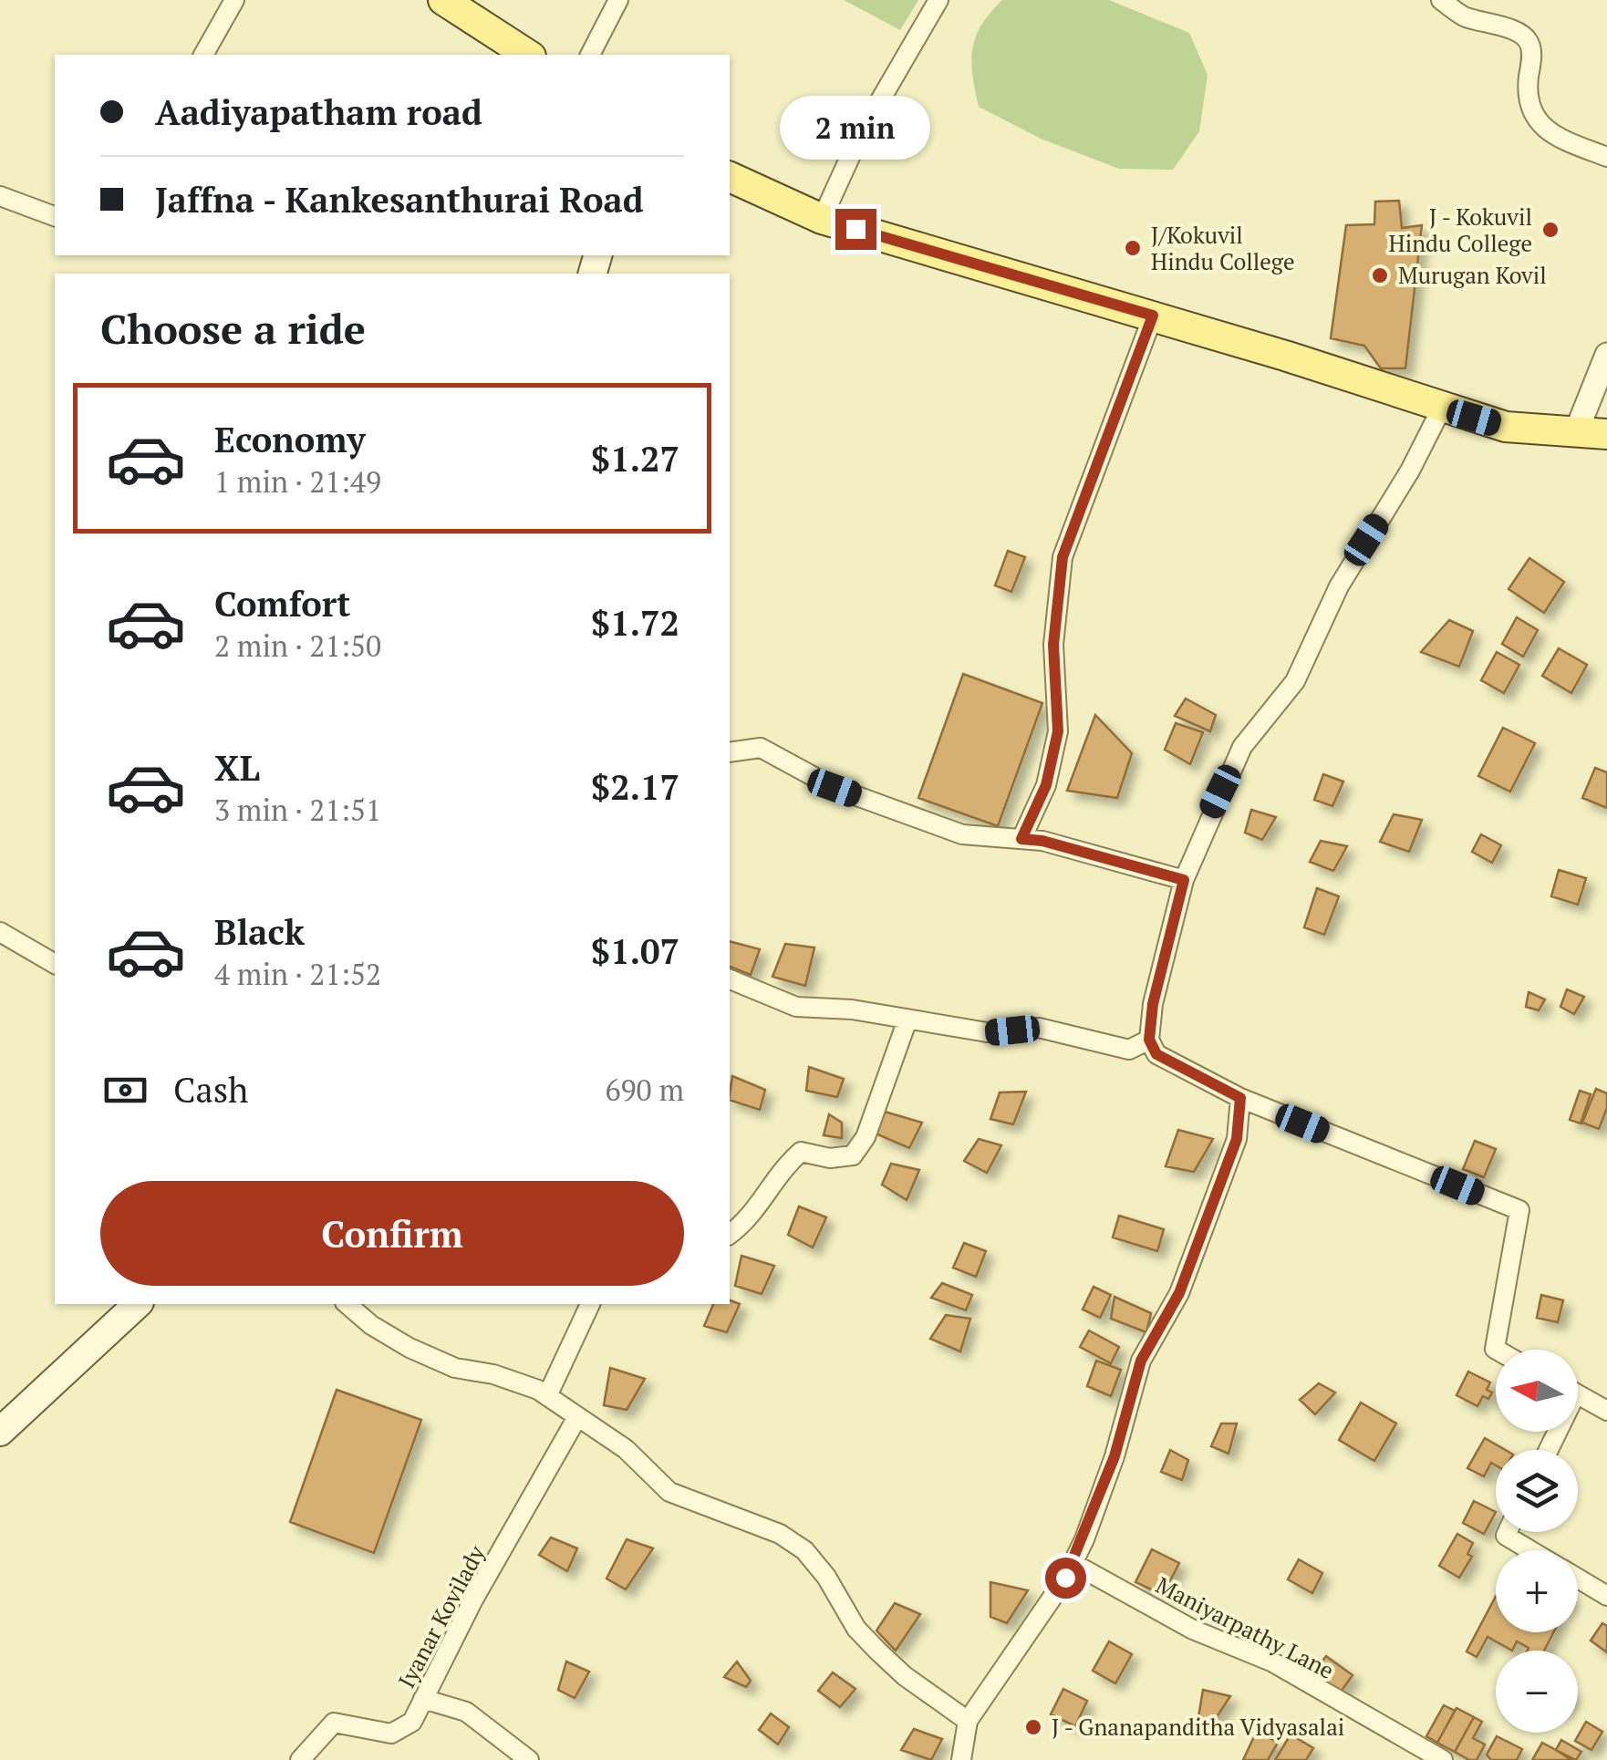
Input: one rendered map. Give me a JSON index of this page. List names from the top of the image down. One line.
{"streets":{"street":["Iyanar Kovilady","Maniyarpathy Lane"]},"places":["J - Kokuvil Hindu College","J/Kokuvil Hindu College","Murugan Kovil","J - Gnanapanditha Vidyasalai"],"north":"left","page":{"banner":["Aadiyapatham road","Jaffna - Kankesanthurai Road"],"bubble":"2 min","heading":"Choose a ride","list":[{"name":"Economy","note":"1 min · 21:49","value":"$1.27"},{"name":"Comfort","note":"2 min · 21:50","value":"$1.72"},{"name":"XL","note":"3 min · 21:51","value":"$2.17"},{"name":"Black","note":"4 min · 21:52","value":"$1.07"}],"pay":["Cash","690 m"],"buttons":"Confirm","map_buttons":["+","−"]}}
